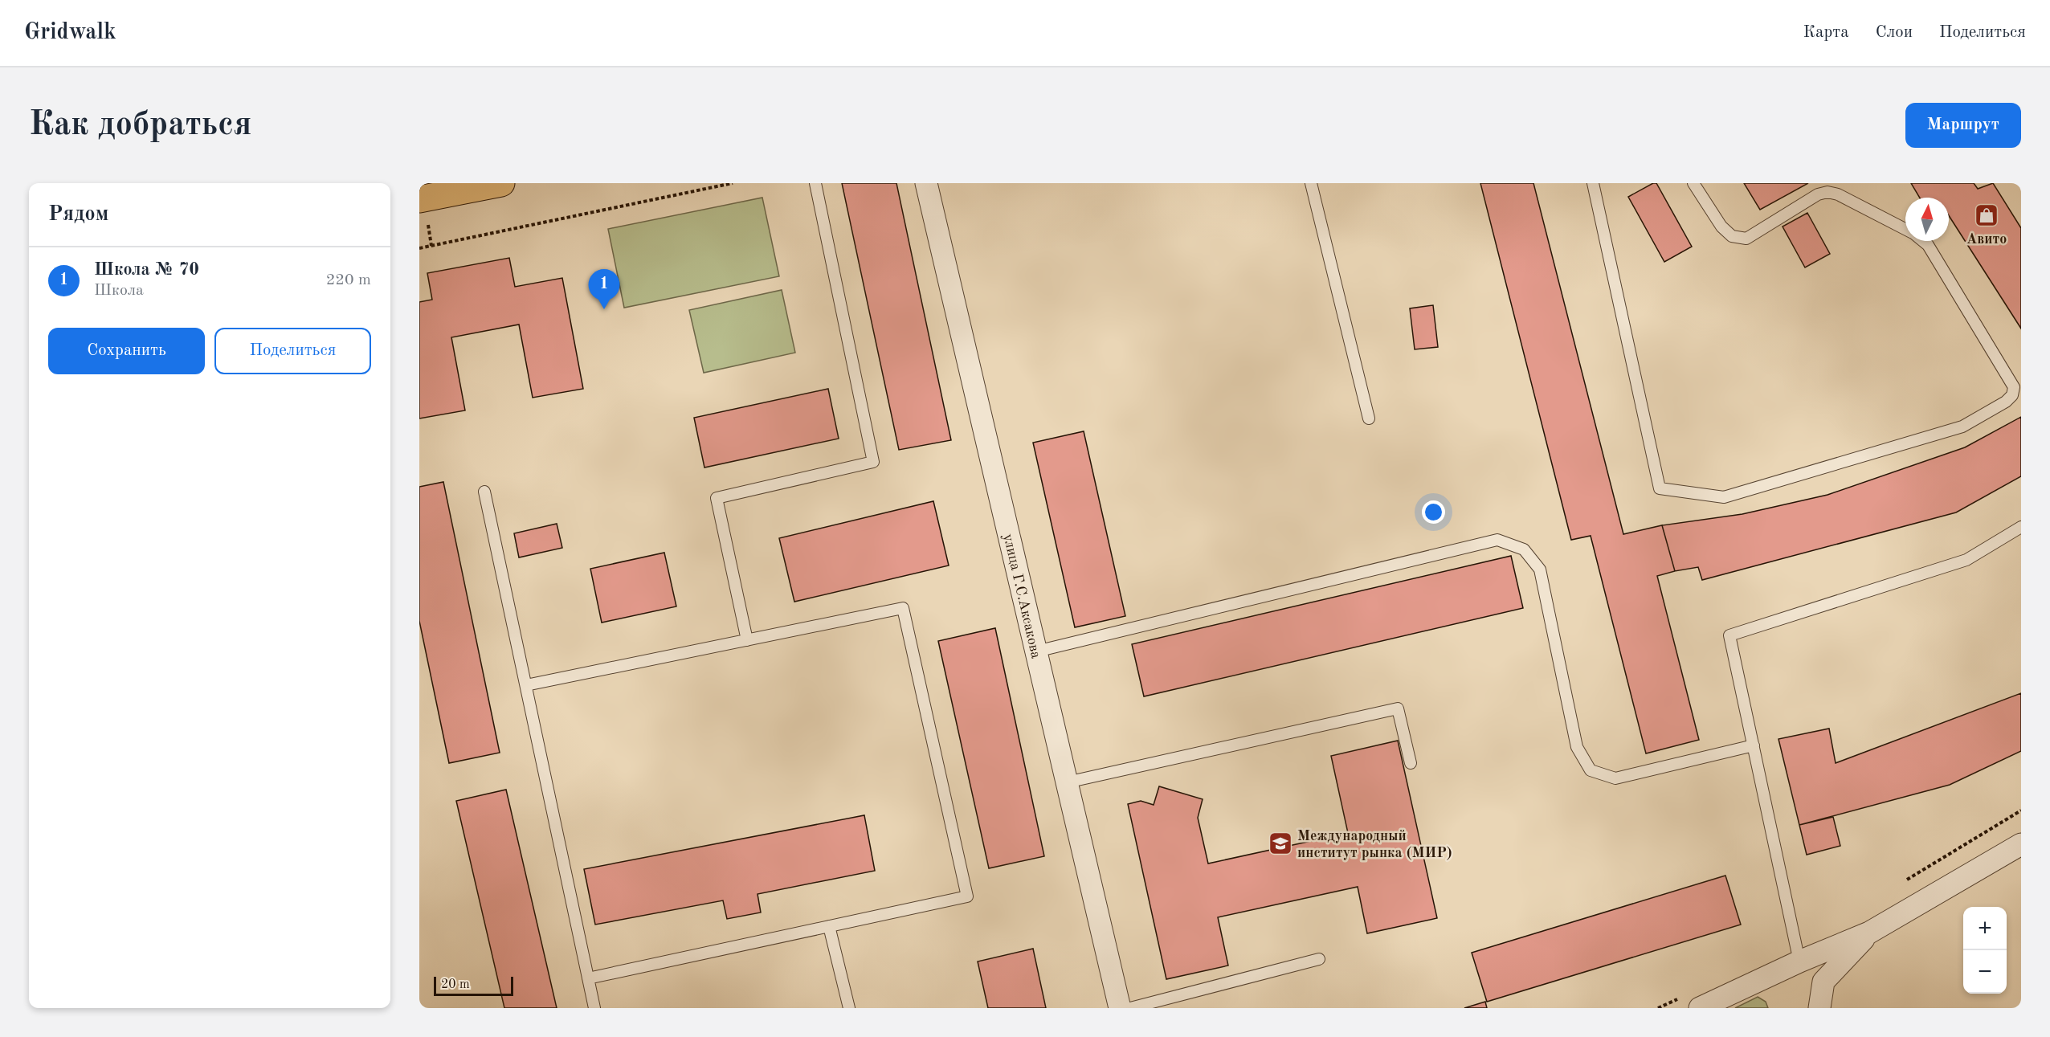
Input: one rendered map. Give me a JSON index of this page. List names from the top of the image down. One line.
{"streets":{"street":["улица Г.С.Аксакова"]},"places":{"shop":["Авито"],"school or university":["Международный институт рынка (МИР)"]},"scale_bar":"20 m","north":"top","page":{"header":"Gridwalk","nav":["Карта","Слои","Поделиться"],"buttons":["Маршрут",["Сохранить","Поделиться"]],"title":"Как добраться","heading":"Рядом","list":[{"mark":"1","name":"Школа № 70","note":"Школа","value":"220 m"}],"pins":"1","map_buttons":["+","−"],"scale":"20 m"}}
